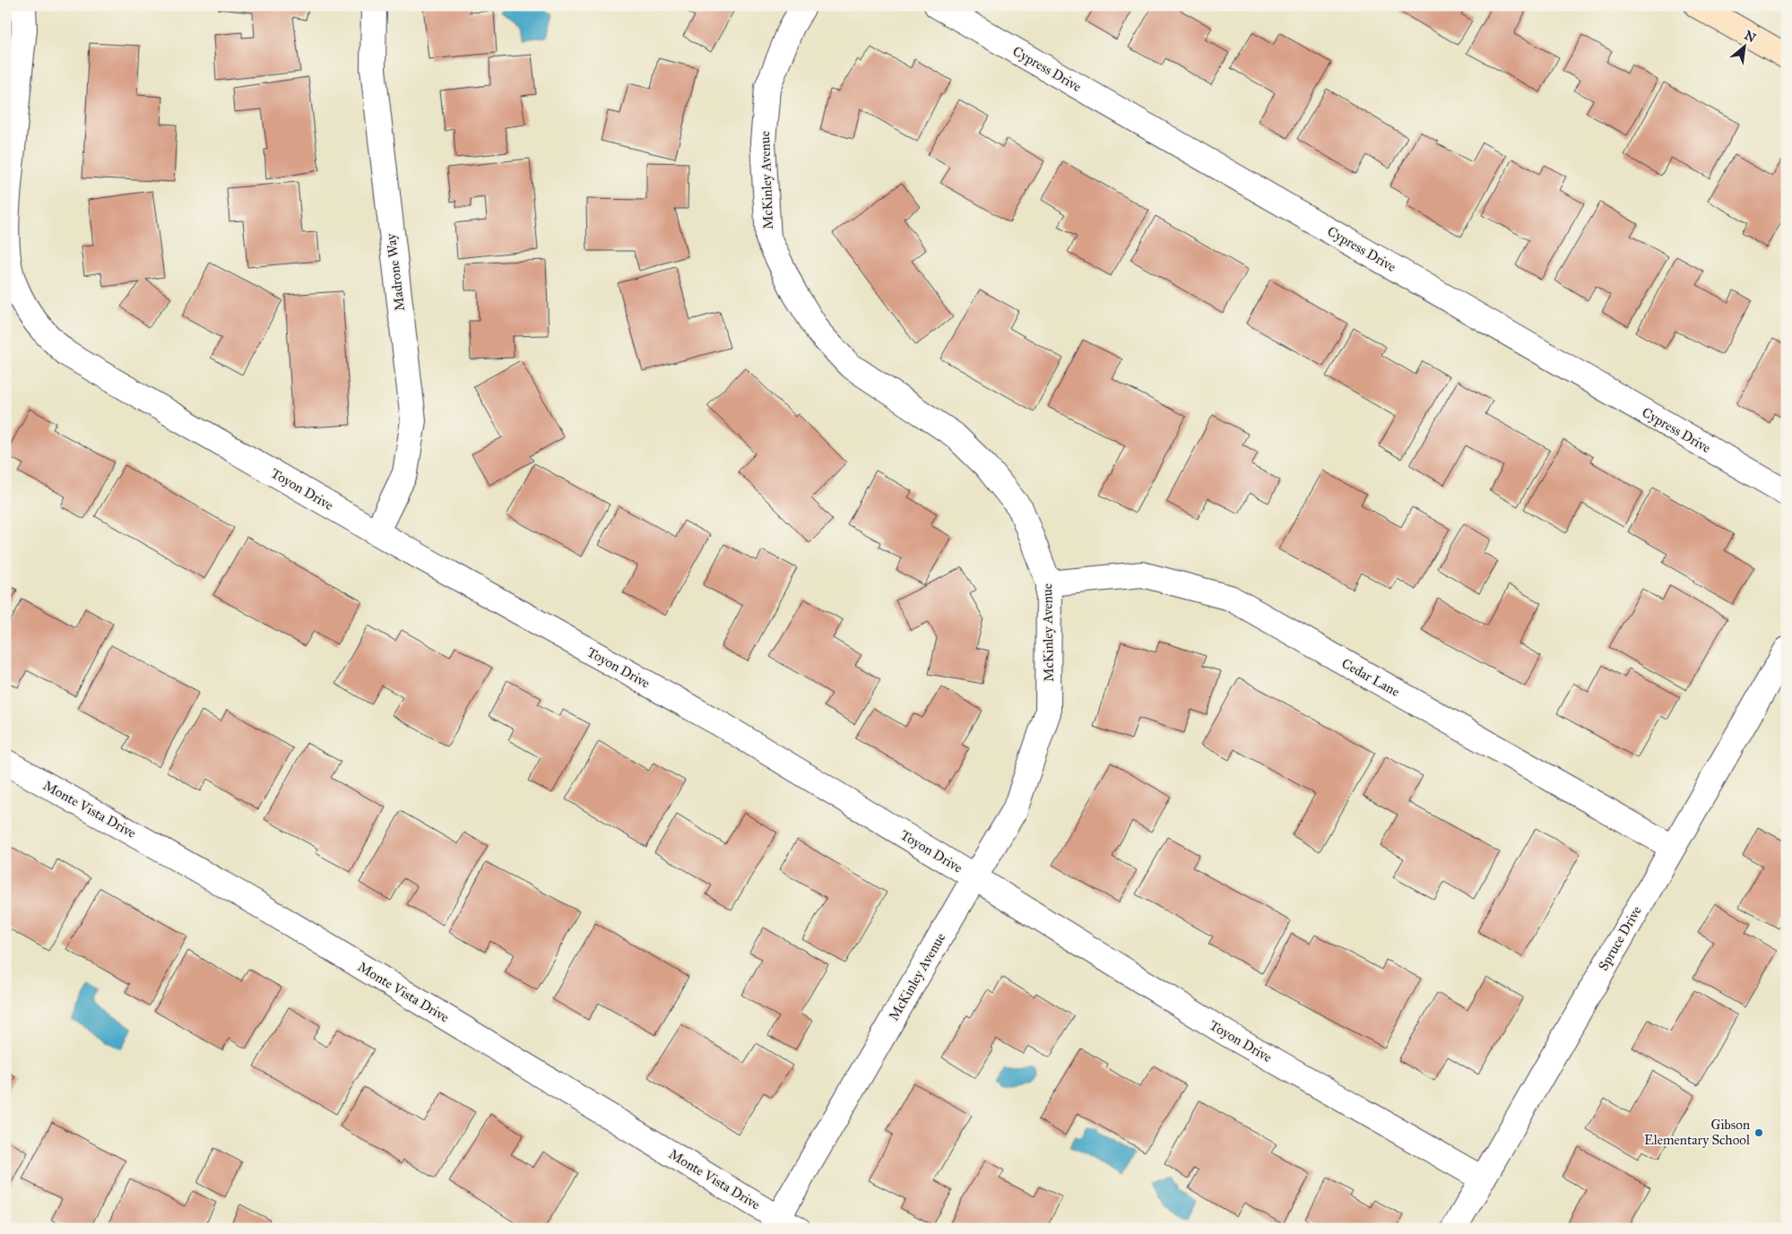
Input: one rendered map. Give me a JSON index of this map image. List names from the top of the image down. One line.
{"streets":{"street":["Cypress Drive","McKinley Avenue","Madrone Way","Toyon Drive","Cedar Lane","Monte Vista Drive","Spruce Drive"]},"crossings":[["McKinley Avenue","Toyon Drive"],["McKinley Avenue","Cedar Lane"],["McKinley Avenue","Monte Vista Drive"],["Madrone Way","Toyon Drive"],["Toyon Drive","Spruce Drive"],["Cedar Lane","Spruce Drive"]],"places":["Gibson Elementary School"],"north":"top right"}
